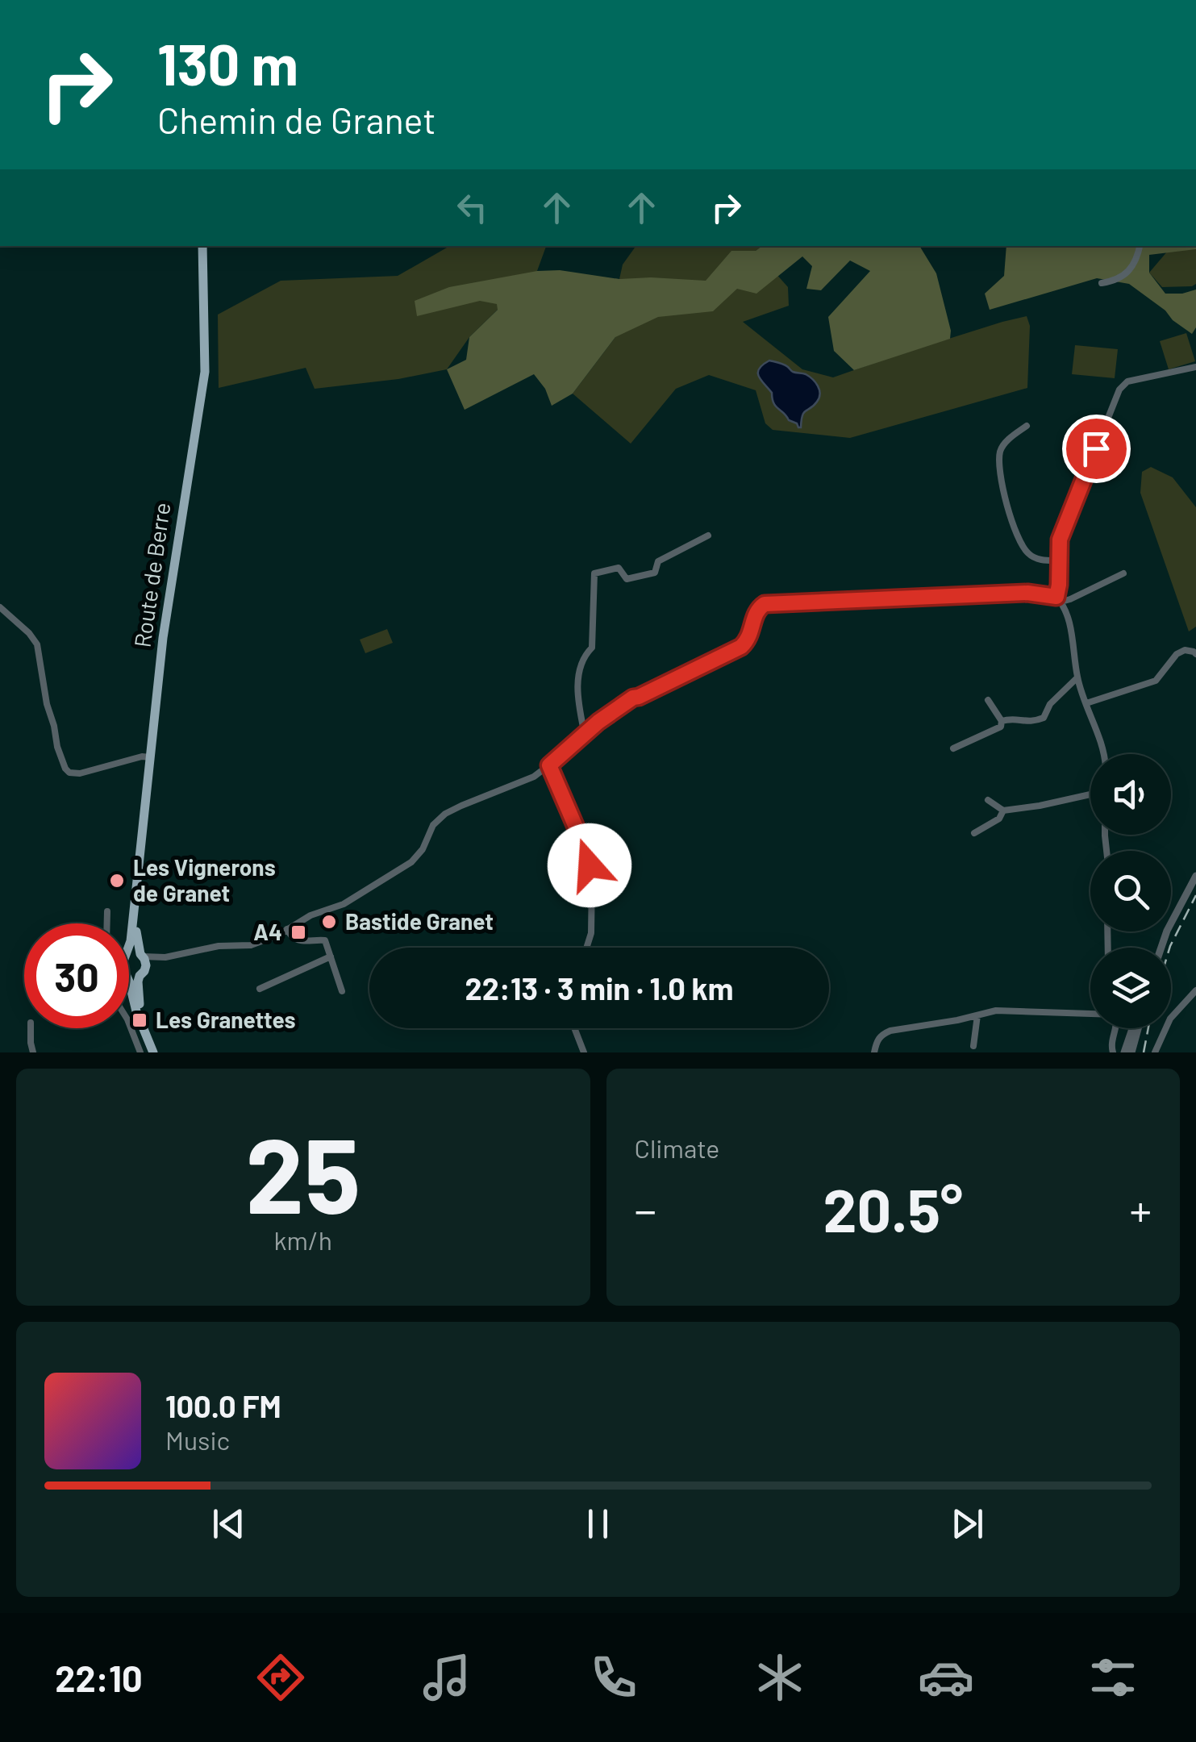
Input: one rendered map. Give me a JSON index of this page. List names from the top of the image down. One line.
{"streets":{"main road":["Route de Berre"]},"places":{"other":["Les Vignerons de Granet","Bastide Granet"],"transit":["A4","Les Granettes"]},"page":{"turn":["130 m","Chemin de Granet"],"limit":"30","trip":"22:13 · 3 min · 1.0 km","tile":[["25","km/h"],"Climate"],"heat":["−","20.5°","+"],"song":["100.0 FM","Music"],"tabs":"22:10"}}
